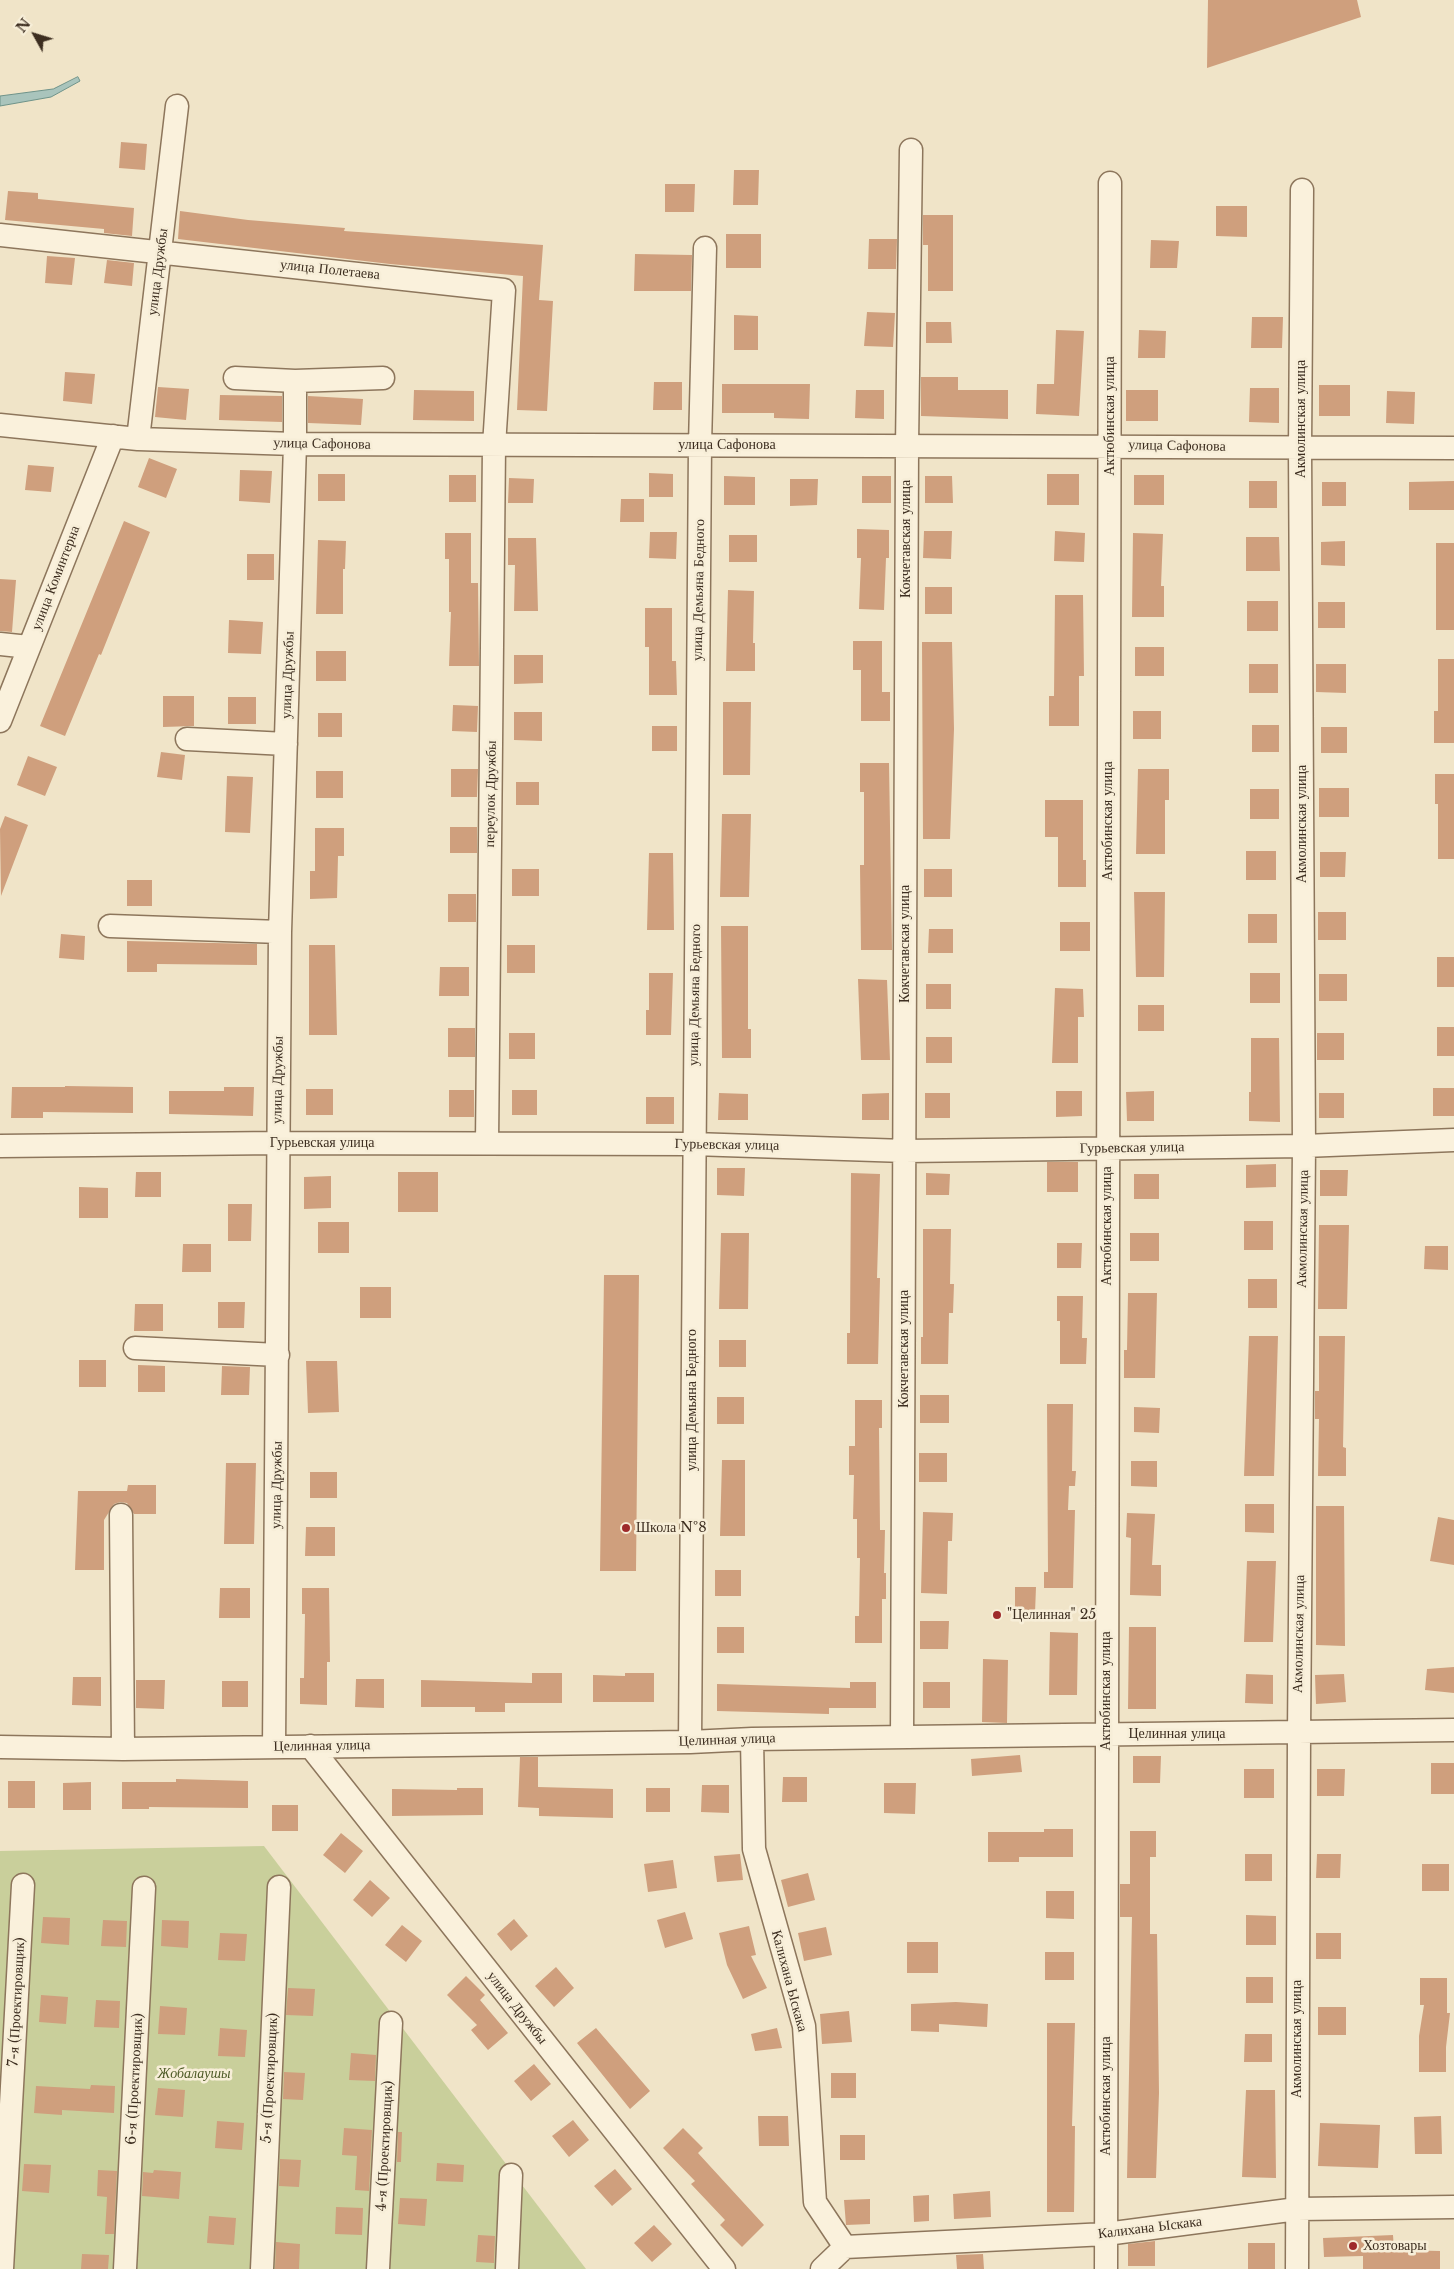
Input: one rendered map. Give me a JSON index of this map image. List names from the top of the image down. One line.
{"streets":{"street":["улица Полетаева","улица Дружбы","Актюбинская улица","Акмолинская улица","улица Сафонова","Кокчетавская улица","улица Коминтерна","улица Демьяна Бедного","переулок Дружбы","Гурьевская улица","Целинная улица","Калихана Ыскака","7-я (Проектировщик)","5-я (Проектировщик)","6-я (Проектировщик)","4-я (Проектировщик)"]},"crossings":[["улица Полетаева","улица Дружбы"],["улица Полетаева","улица Сафонова"],["улица Полетаева","переулок Дружбы"],["улица Дружбы","улица Сафонова"],["улица Дружбы","Гурьевская улица"],["улица Дружбы","Целинная улица"],["Актюбинская улица","улица Сафонова"],["Актюбинская улица","Гурьевская улица"],["Актюбинская улица","Целинная улица"],["Актюбинская улица","Калихана Ыскака"],["Акмолинская улица","улица Сафонова"],["Акмолинская улица","Гурьевская улица"],["Акмолинская улица","Целинная улица"],["Акмолинская улица","Калихана Ыскака"],["улица Сафонова","Кокчетавская улица"],["улица Сафонова","улица Коминтерна"],["улица Сафонова","улица Демьяна Бедного"],["улица Сафонова","переулок Дружбы"],["Кокчетавская улица","Гурьевская улица"],["Кокчетавская улица","Целинная улица"],["улица Демьяна Бедного","Гурьевская улица"],["улица Демьяна Бедного","Целинная улица"],["переулок Дружбы","Гурьевская улица"],["Целинная улица","Калихана Ыскака"]],"parks":["Жобалаушы"],"places":["Школа №8","\"Целинная\" 25","Хозтовары"],"north":"top left"}
